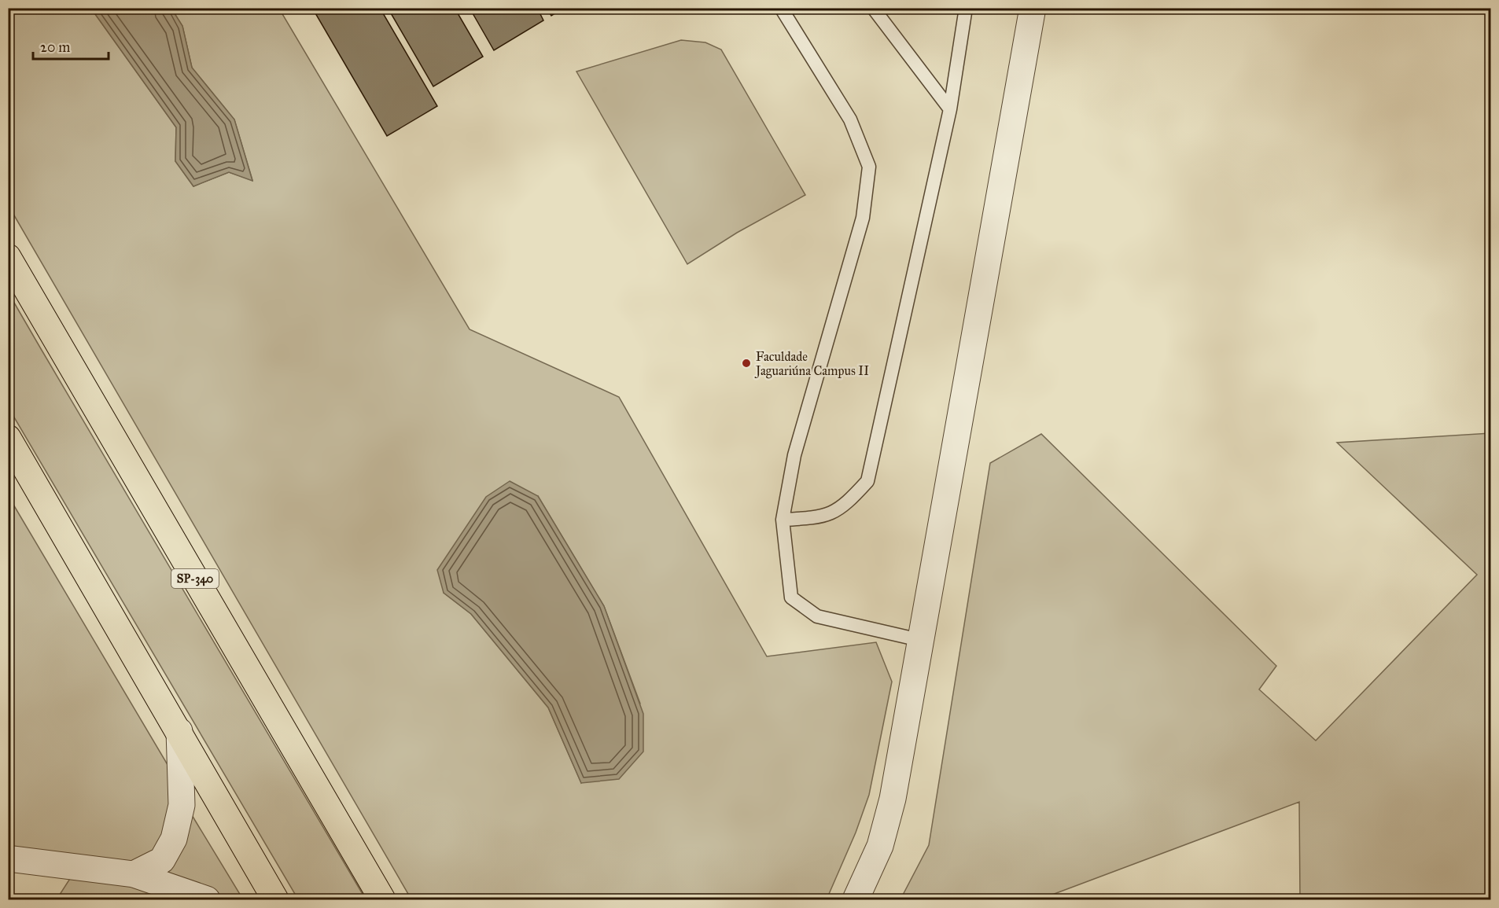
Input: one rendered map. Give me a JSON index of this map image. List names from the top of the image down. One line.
{"streets":{"highway":["SP-340"]},"places":["Faculdade Jaguariúna Campus II"],"scale_bar":"20 m"}
